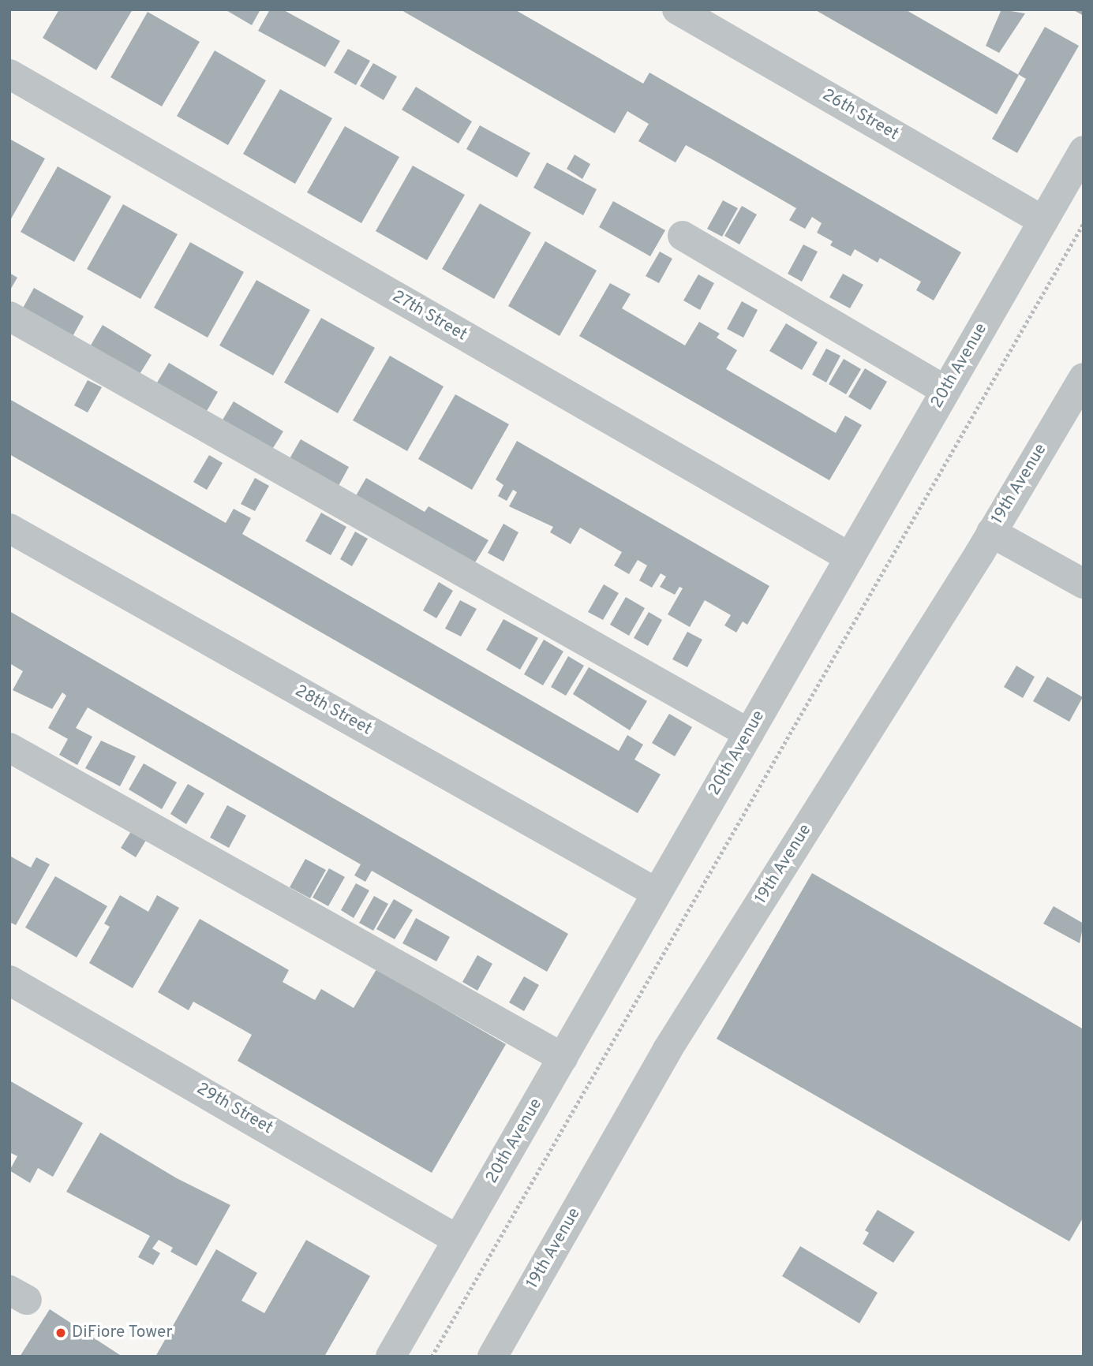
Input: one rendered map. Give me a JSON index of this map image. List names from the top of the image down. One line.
{"streets":{"street":["26th Street","27th Street","20th Avenue","19th Avenue","28th Street","29th Street"]},"crossings":[["26th Street","20th Avenue"],["27th Street","20th Avenue"],["20th Avenue","28th Street"],["20th Avenue","29th Street"]],"places":["DiFiore Tower"]}
